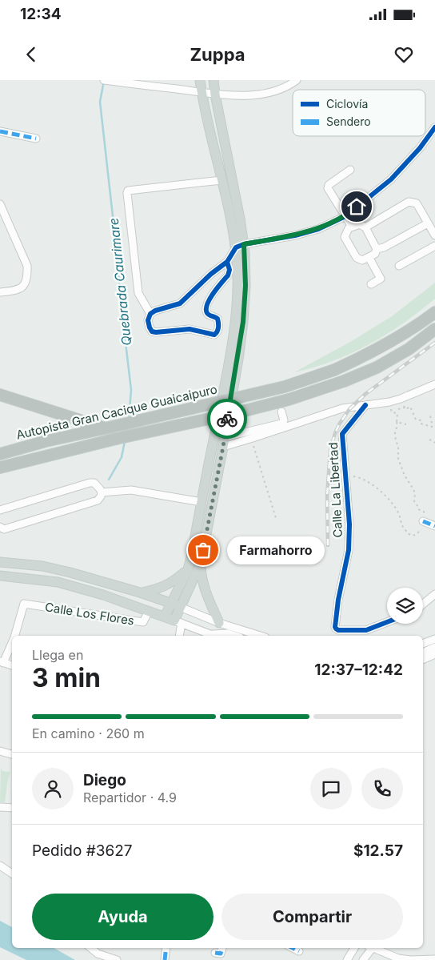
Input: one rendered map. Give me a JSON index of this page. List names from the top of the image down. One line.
{"streets":{"highway":["Autopista Gran Cacique Guaicaipuro"],"street":["Calle La Libertad","Calle Los Flores"]},"water":["Quebrada Caurimare"],"places":["Farmahorro"],"legend":["Ciclovía","Sendero"],"page":{"status":"12:34","header":"Zuppa","bubble":"Farmahorro","heading":["3 min","Llega en","12:37–12:42"],"panel":["Diego","Repartidor · 4.9","Pedido #3627","$12.57"],"bar":"En camino · 260 m","buttons":["Ayuda","Compartir"]}}
